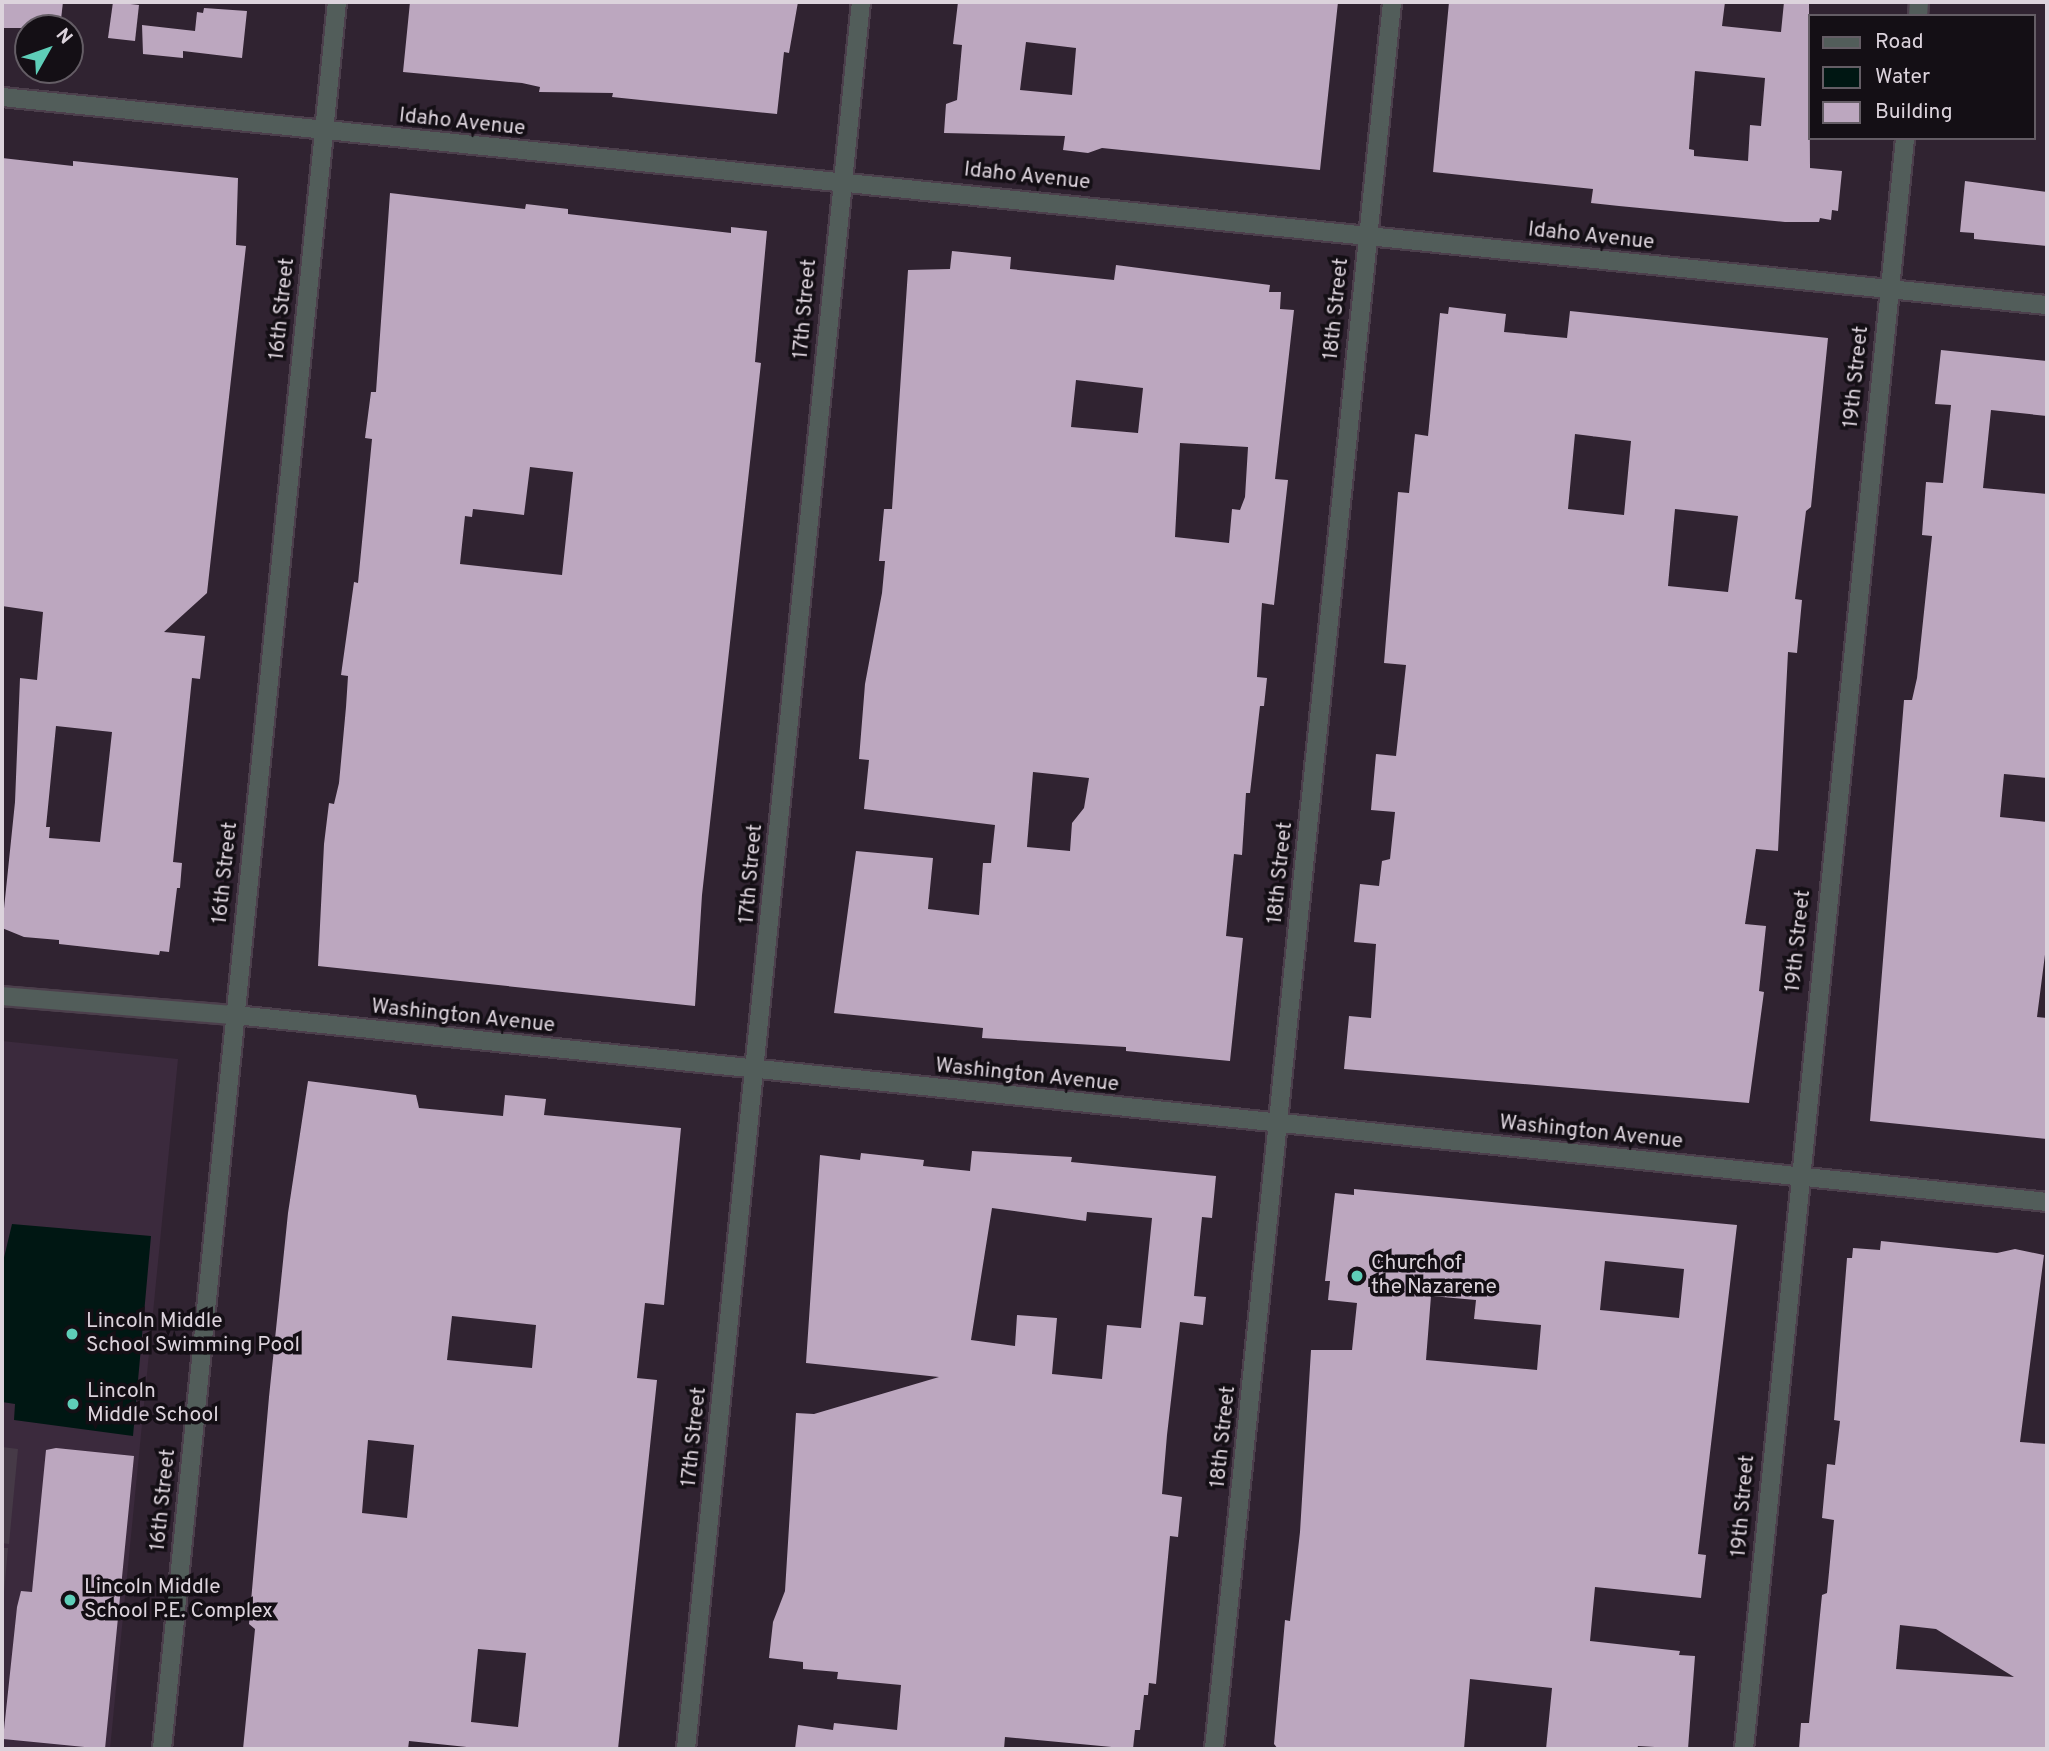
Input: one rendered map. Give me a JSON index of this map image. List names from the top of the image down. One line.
{"streets":{"street":["Idaho Avenue","16th Street","17th Street","18th Street","19th Street","Washington Avenue"]},"crossings":[["Idaho Avenue","16th Street"],["Idaho Avenue","17th Street"],["Idaho Avenue","18th Street"],["Idaho Avenue","19th Street"],["16th Street","Washington Avenue"],["17th Street","Washington Avenue"],["18th Street","Washington Avenue"],["19th Street","Washington Avenue"]],"places":["Church of the Nazarene","Lincoln Middle School Swimming Pool","Lincoln Middle School","Lincoln Middle School P.E. Complex"],"legend":["Road","Water","Building"],"north":"top right"}
